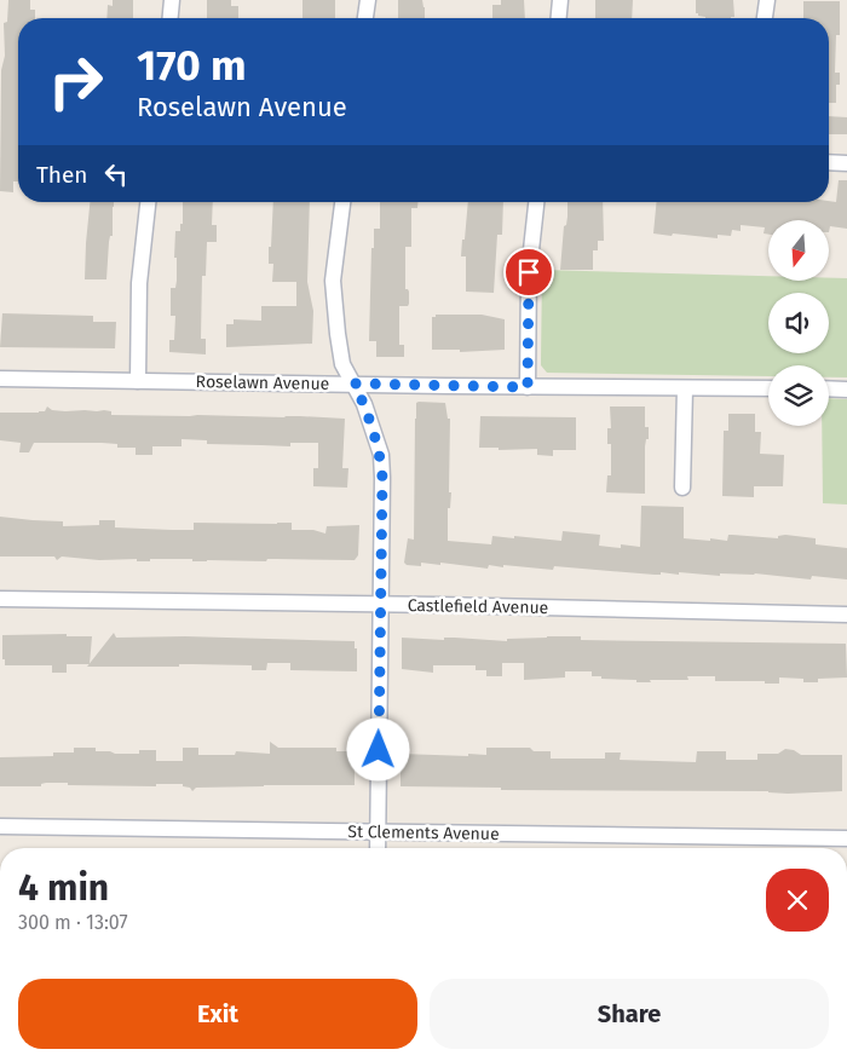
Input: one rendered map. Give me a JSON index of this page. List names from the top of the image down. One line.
{"streets":{"street":["Roselawn Avenue","Castlefield Avenue","St Clements Avenue"]},"north":"bottom","page":{"turn":["170 m","Roselawn Avenue"],"then":"Then","heading":["4 min","300 m · 13:07"],"buttons":["Exit","Share"]}}
